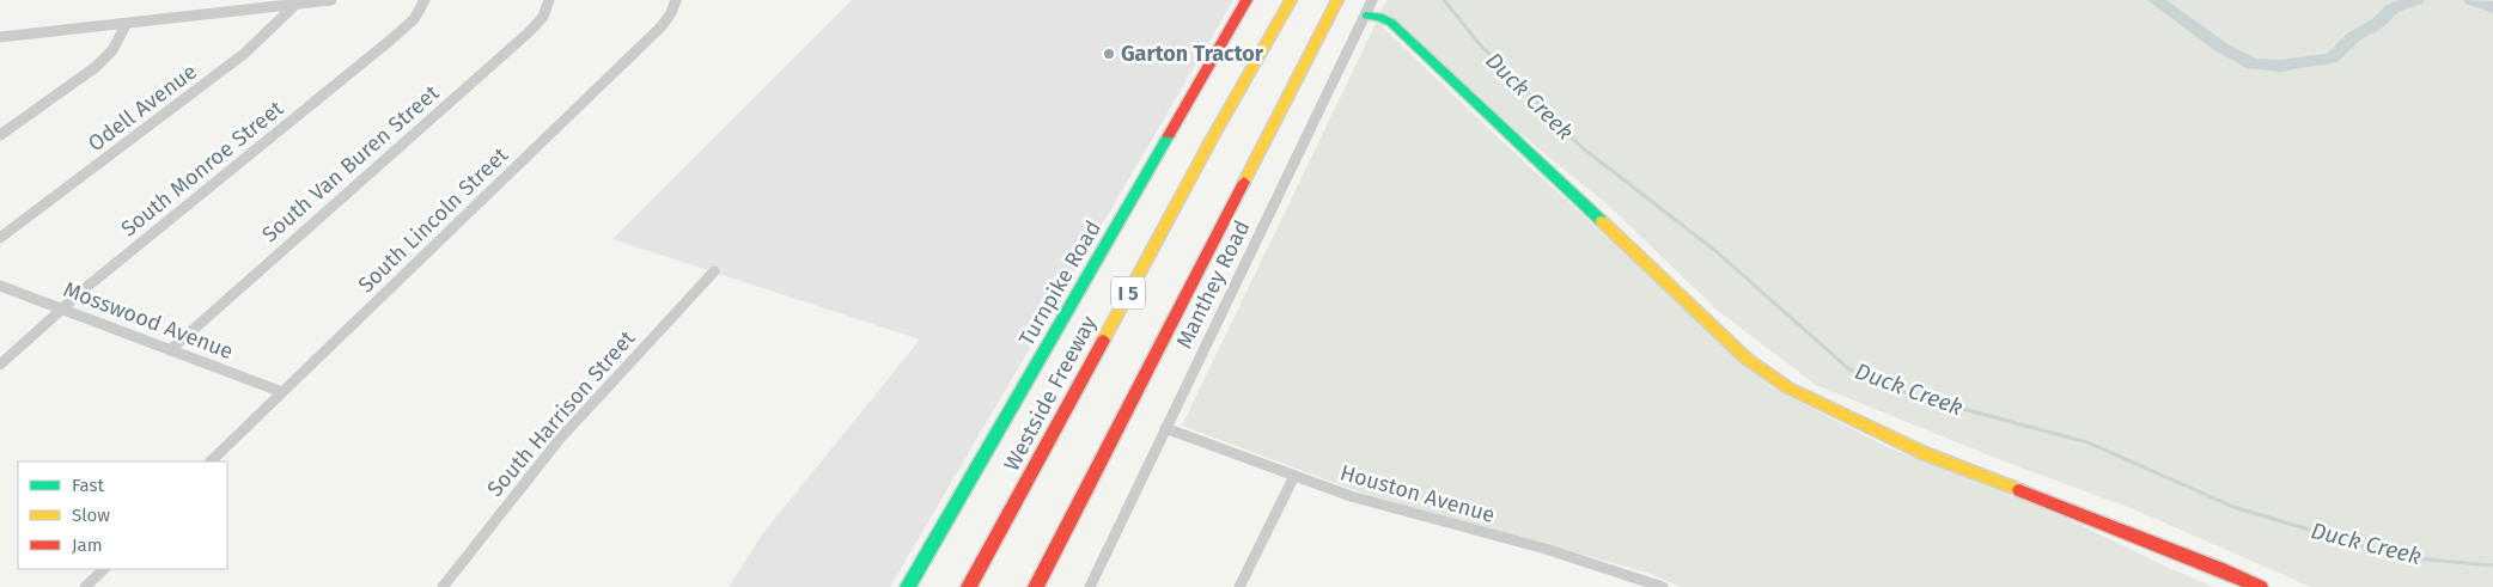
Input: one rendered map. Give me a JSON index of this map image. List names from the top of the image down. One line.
{"streets":{"main road":["Turnpike Road","I 5","Westside Freeway"],"street":["Odell Avenue","South Van Buren Street","South Monroe Street","South Lincoln Street","Manthey Road","Mosswood Avenue","South Harrison Street","Houston Avenue"]},"crossings":[["South Van Buren Street","Mosswood Avenue"],["South Monroe Street","Mosswood Avenue"],["South Lincoln Street","Mosswood Avenue"],["Manthey Road","Houston Avenue"]],"water":["Duck Creek"],"places":["Garton Tractor"],"legend":["Fast","Slow","Jam"]}
